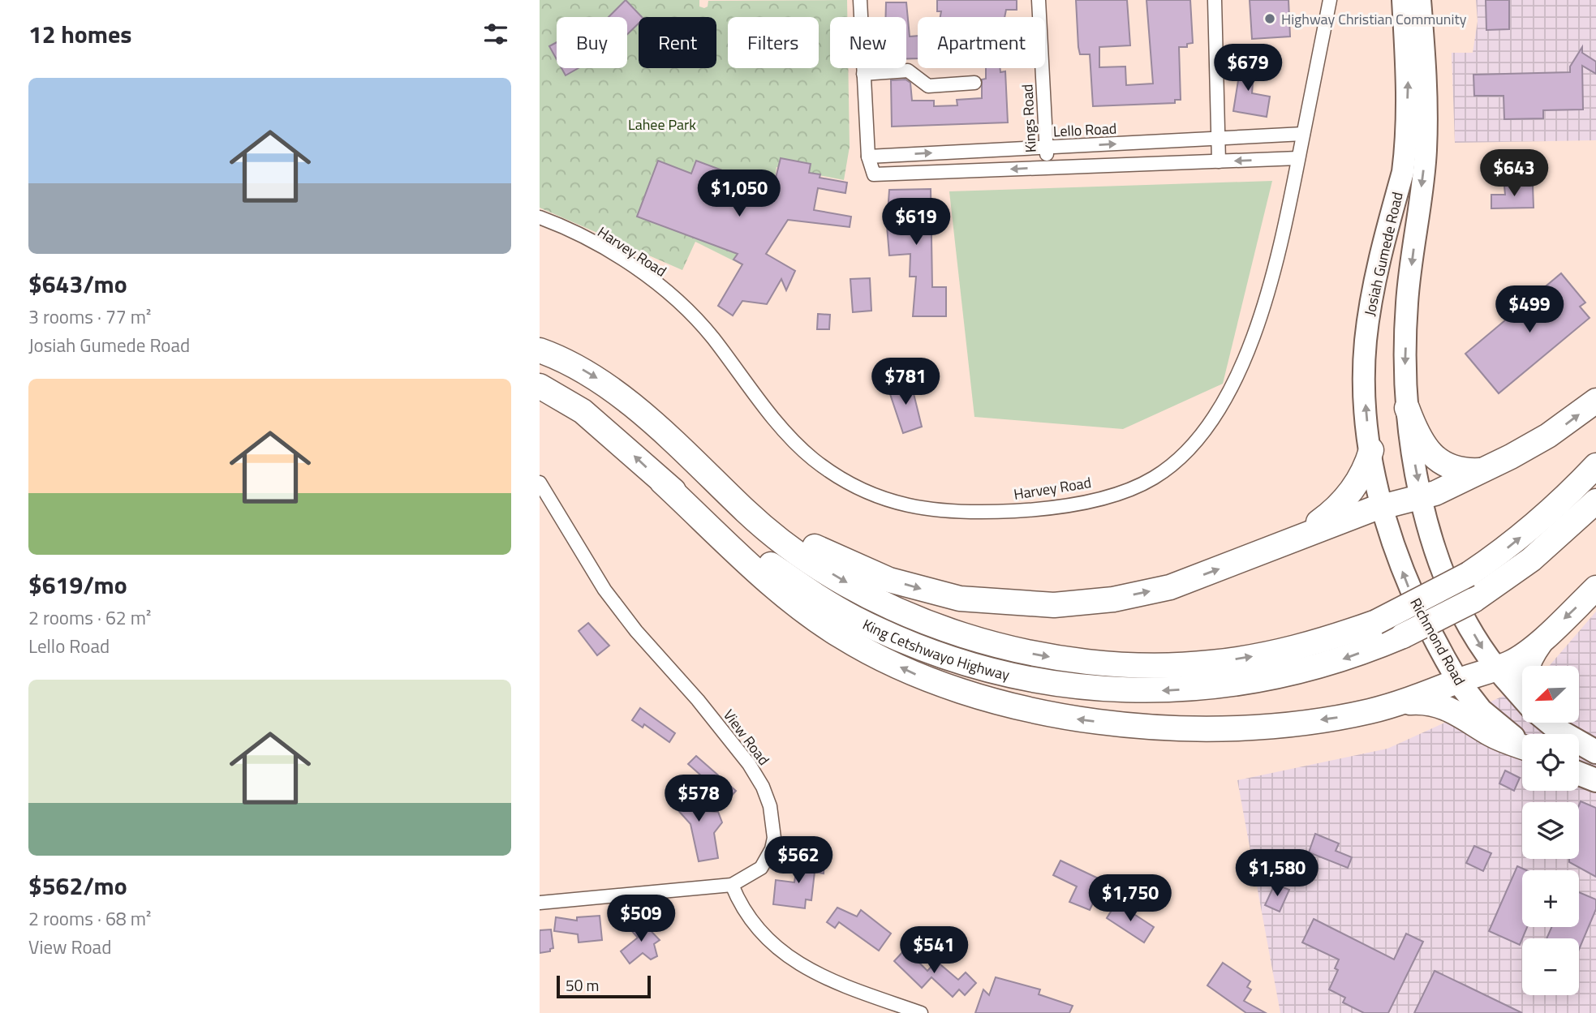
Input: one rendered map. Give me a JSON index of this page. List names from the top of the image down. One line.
{"streets":{"highway":["Richmond Road","King Cetshwayo Highway"],"main road":["Josiah Gumede Road"],"street":["Kings Road","Lello Road","Harvey Road","View Road"]},"crossings":[["Kings Road","Lello Road"],["Lello Road","Harvey Road"],["Josiah Gumede Road","Richmond Road"]],"parks":["Lahee Park"],"places":["Highway Christian Community"],"scale_bar":"50 m","north":"bottom left","page":{"heading":"12 homes","chip":["Buy","Rent","Filters","New","Apartment"],"price":["$679","$643","$1,050","$619","$499","$781","$578","$562","$1,580","$1,750","$509","$541"],"list":[{"name":"$643/mo","note":"3 rooms · 77 m² · Josiah Gumede Road"},{"name":"$619/mo","note":"2 rooms · 62 m² · Lello Road"},{"name":"$562/mo","note":"2 rooms · 68 m² · View Road"}],"map_buttons":["+","−"],"scale":"50 m"}}
